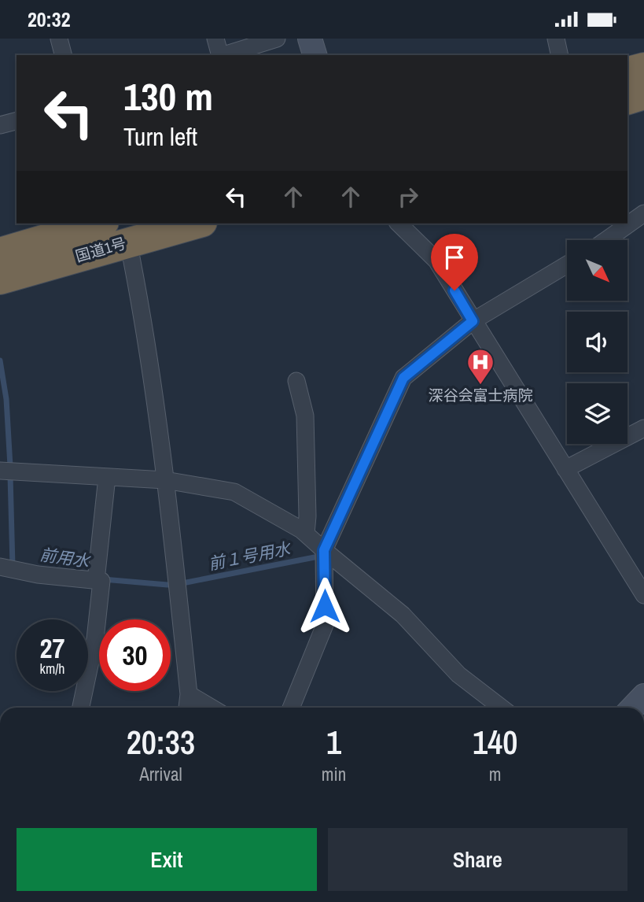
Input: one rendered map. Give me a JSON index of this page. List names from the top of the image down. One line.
{"streets":{"highway":["国道1号"]},"water":["前１号用水","前用水"],"places":{"hospital":["深谷会富士病院"]},"north":"bottom right","page":{"status":"20:32","turn":["130 m","Turn left"],"speed":"27 km/h","limit":"30","eta":["20:33","Arrival","1","min","140","m"],"buttons":["Exit","Share"]}}
